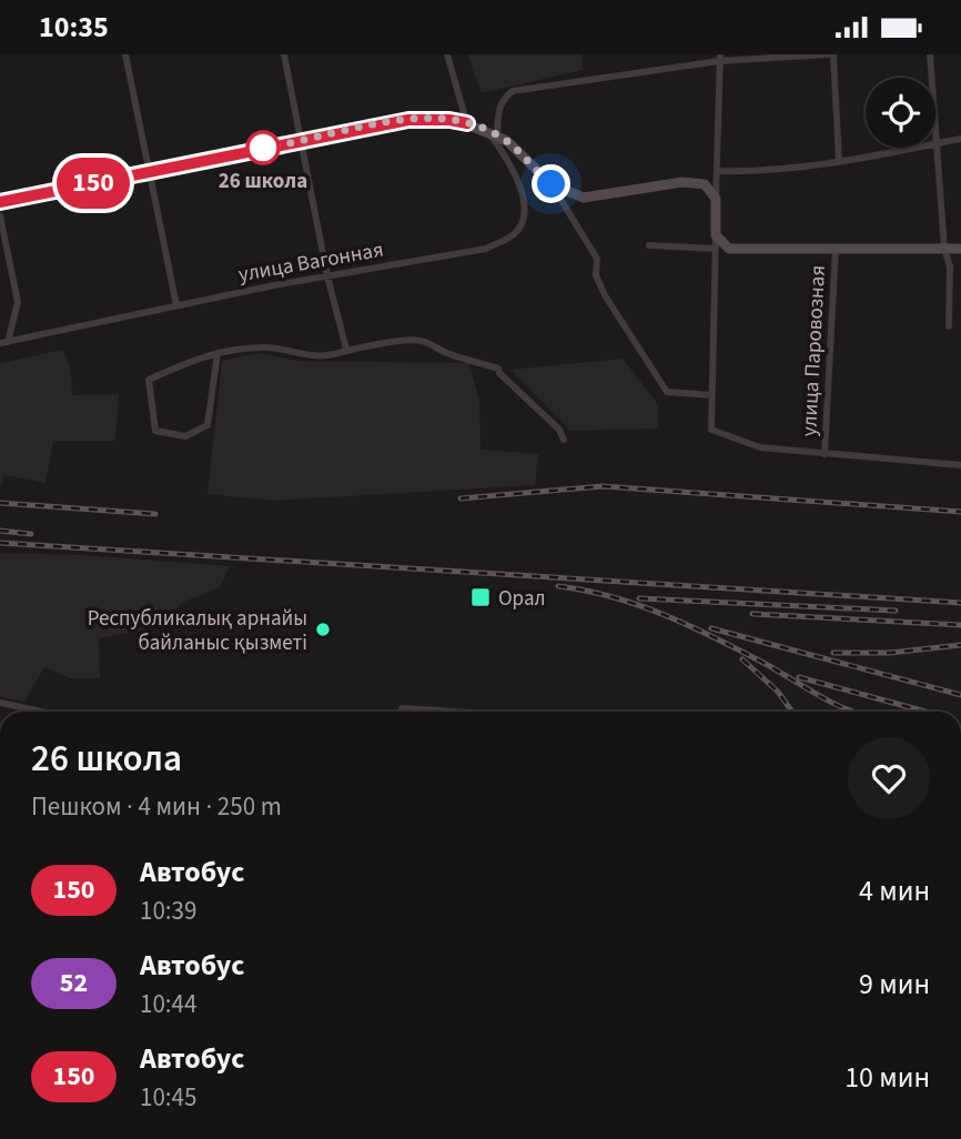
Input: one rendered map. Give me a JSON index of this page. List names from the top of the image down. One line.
{"streets":{"street":["улица Вагонная","улица Паровозная"]},"places":{"other":["26 школа","Республикалық арнайы байланыс қызметі"],"transit":["Орал"]},"lines":["bus line 150"],"page":{"status":"10:35","on_map":"150","heading":["26 школа","Пешком · 4 мин · 250 m"],"list":[{"mark":"150","name":"Автобус","note":"10:39","value":"4 мин"},{"mark":"52","name":"Автобус","note":"10:44","value":"9 мин"},{"mark":"150","name":"Автобус","note":"10:45","value":"10 мин"}]}}
